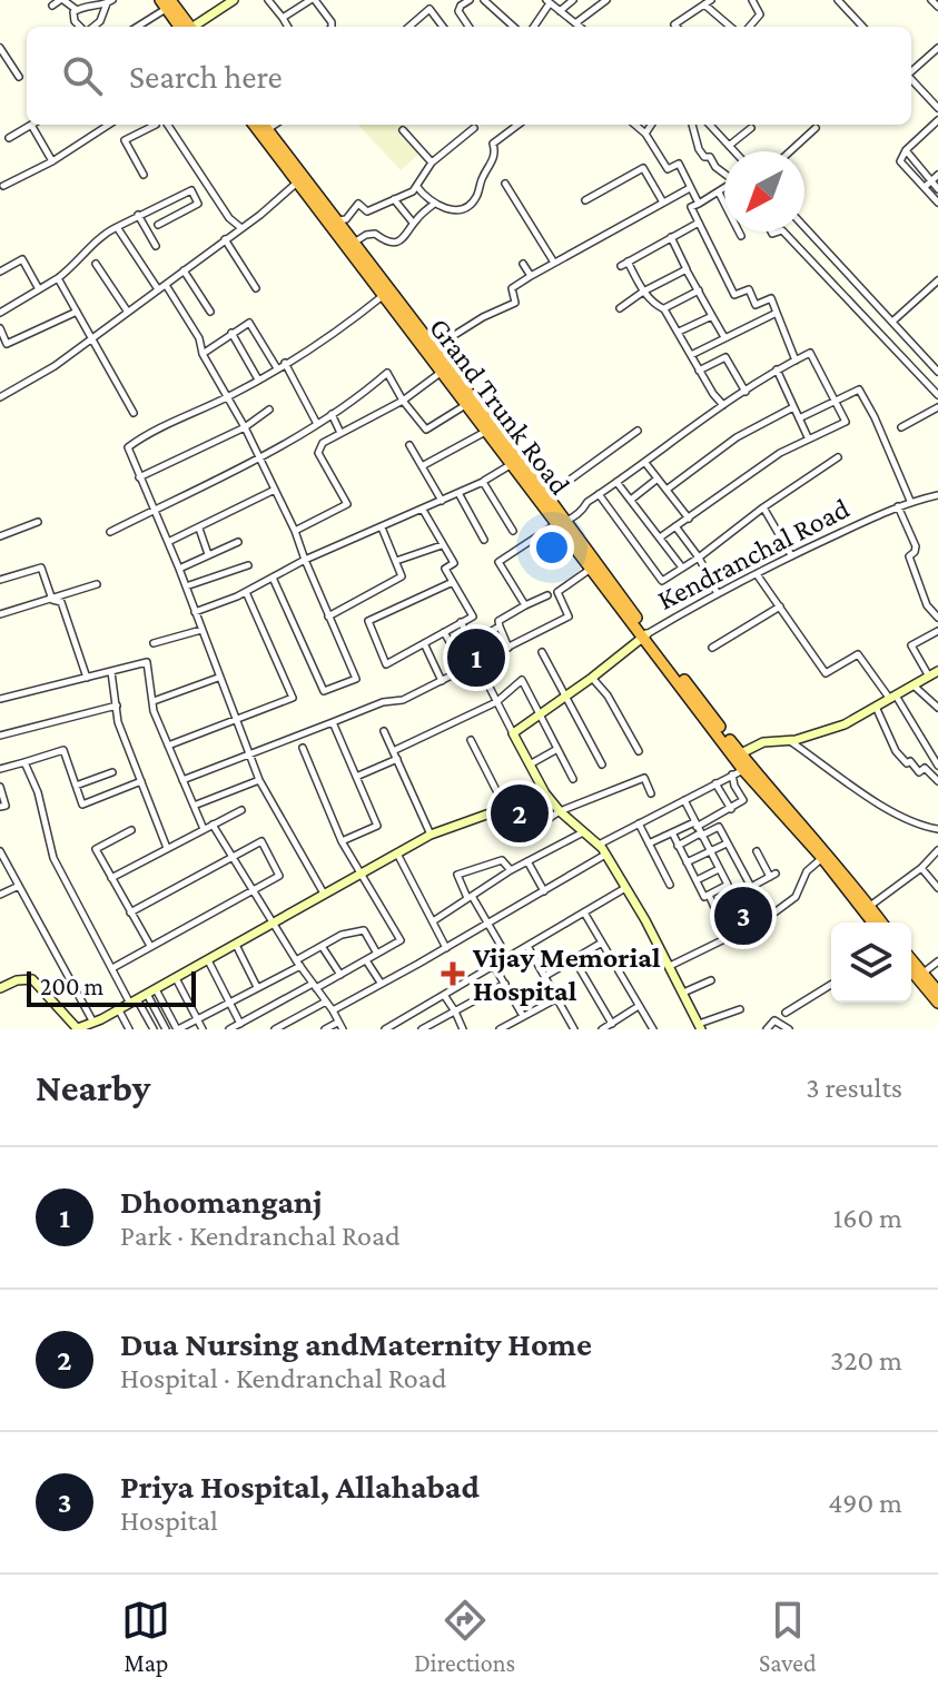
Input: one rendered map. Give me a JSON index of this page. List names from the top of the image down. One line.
{"streets":{"highway":["Grand Trunk Road"],"street":["Kendranchal Road"]},"crossings":[["Grand Trunk Road","Kendranchal Road"]],"places":{"health":["Vijay Memorial Hospital"]},"scale_bar":"200 m","north":"bottom left","page":{"search":"Search here","pins":["1","2","3"],"scale":"200 m","heading":["Nearby","3 results"],"list":[{"mark":"1","name":"Dhoomanganj","note":"Park · Kendranchal Road","value":"160 m"},{"mark":"2","name":"Dua Nursing andMaternity Home","note":"Hospital · Kendranchal Road","value":"320 m"},{"mark":"3","name":"Priya Hospital, Allahabad","note":"Hospital","value":"490 m"}],"nav":["Map","Directions","Saved"]}}
